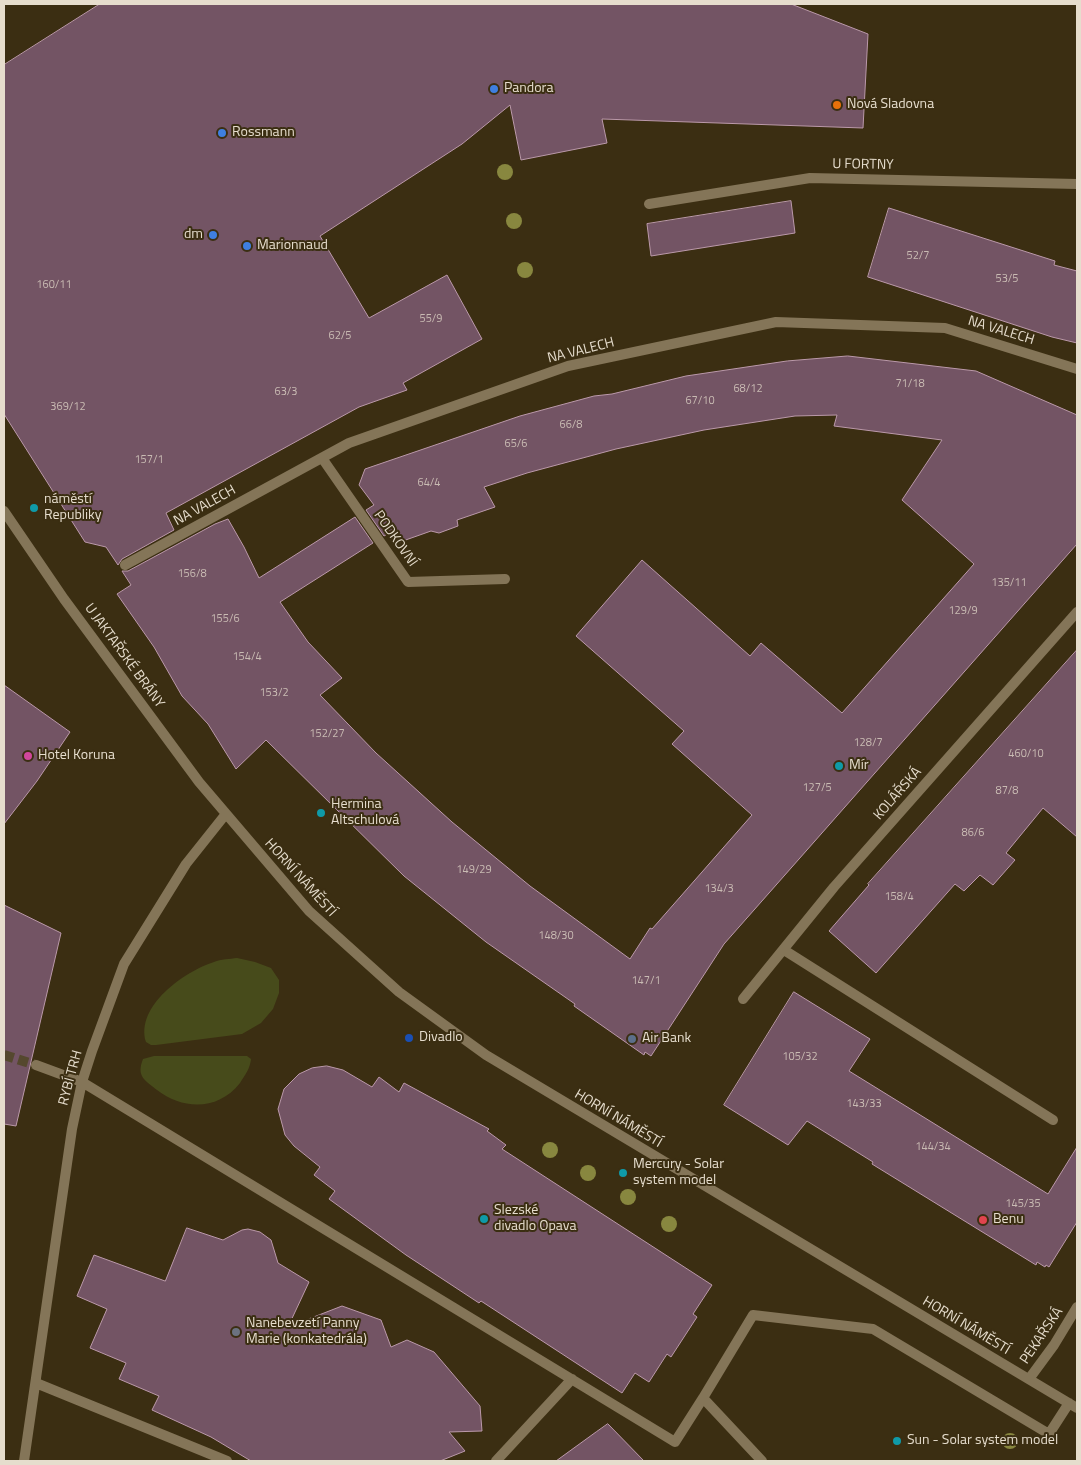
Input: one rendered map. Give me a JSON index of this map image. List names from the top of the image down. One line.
{"streets":{"street":["U FORTNY","NA VALECH","PODKOVNÍ","U JAKTAŘSKÉ BRÁNY","KOLÁŘSKÁ","HORNÍ NÁMĚSTÍ","RYBÍ TRH","PEKAŘSKÁ"]},"crossings":[["NA VALECH","PODKOVNÍ"],["U JAKTAŘSKÉ BRÁNY","HORNÍ NÁMĚSTÍ"],["U JAKTAŘSKÉ BRÁNY","RYBÍ TRH"],["HORNÍ NÁMĚSTÍ","RYBÍ TRH"],["HORNÍ NÁMĚSTÍ","PEKAŘSKÁ"]],"places":["Pandora","Nová Sladovna","Rossmann","dm","Marionnaud","náměstí Republiky","Hotel Koruna","Mír","Hermina Altschulová","Divadlo","Air Bank","Mercury - Solar system model","Slezské divadlo Opava","Benu","Nanebevzetí Panny Marie (konkatedrála)","Sun - Solar system model"],"house_numbers":["52/7","53/5","160/11","55/9","62/5","71/18","68/12","63/3","67/10","369/12","66/8","65/6","157/1","64/4","156/8","135/11","129/9","155/6","154/4","153/2","152/27","128/7","460/10","127/5","87/8","86/6","149/29","134/3","158/4","148/30","147/1","105/32","143/33","144/34","145/35"]}
